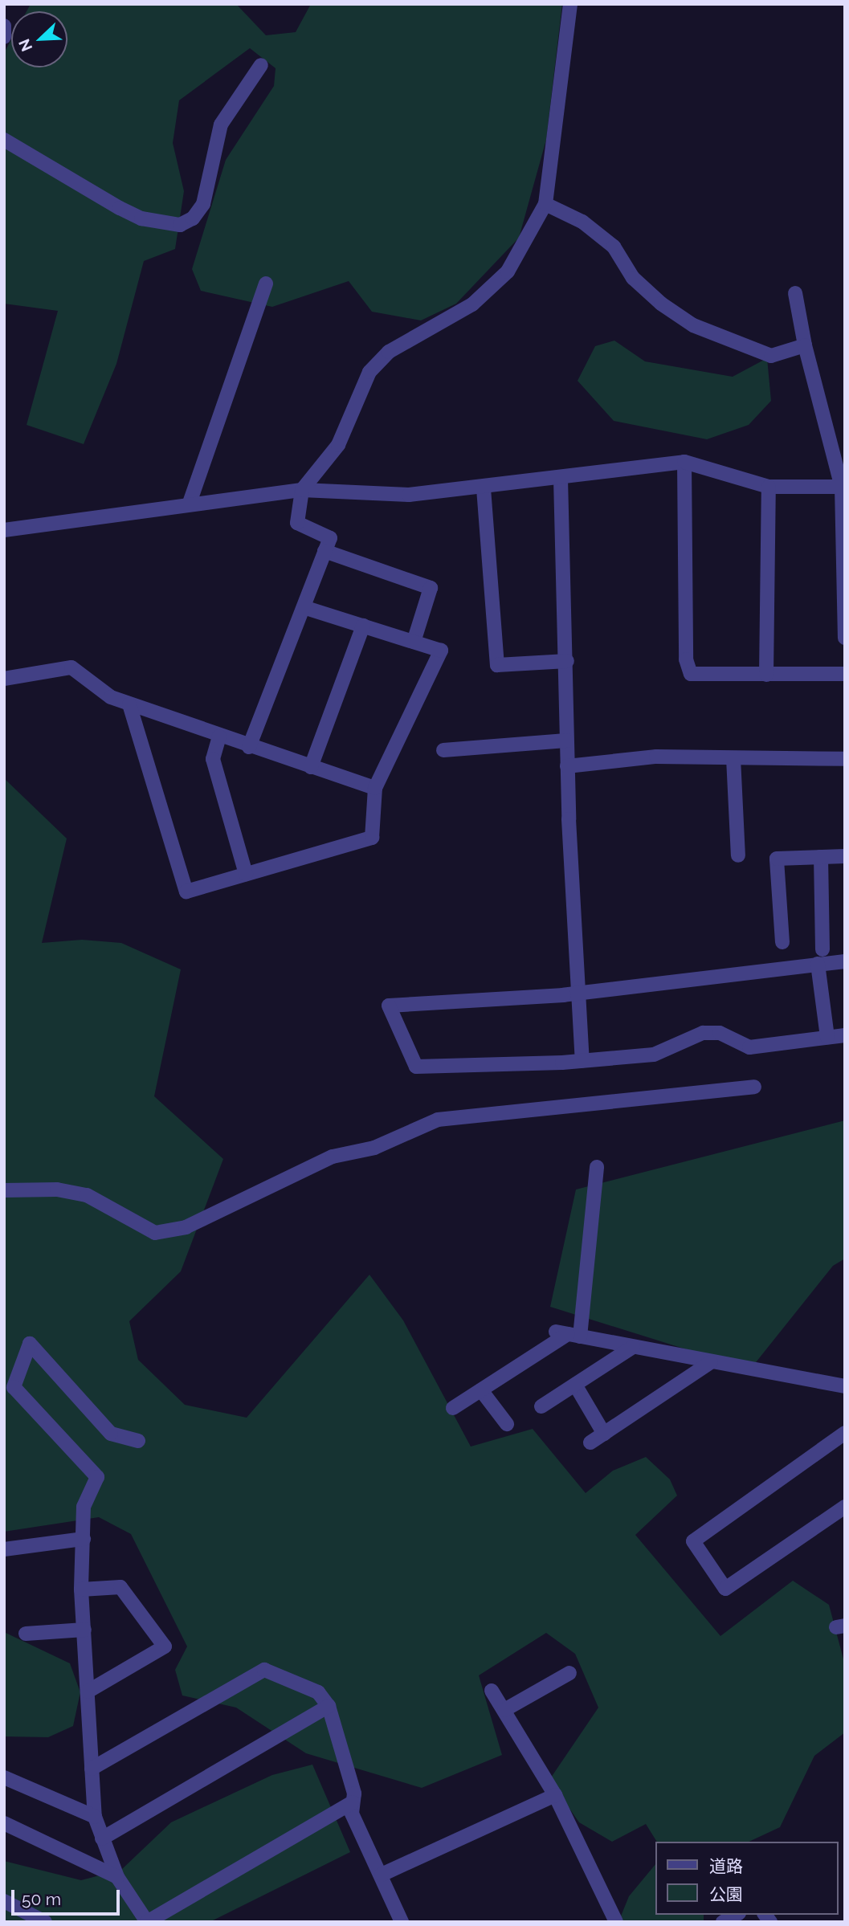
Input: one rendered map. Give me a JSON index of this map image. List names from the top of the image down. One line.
{"legend":["道路","公園"],"scale_bar":"50 m","north":"bottom left"}
